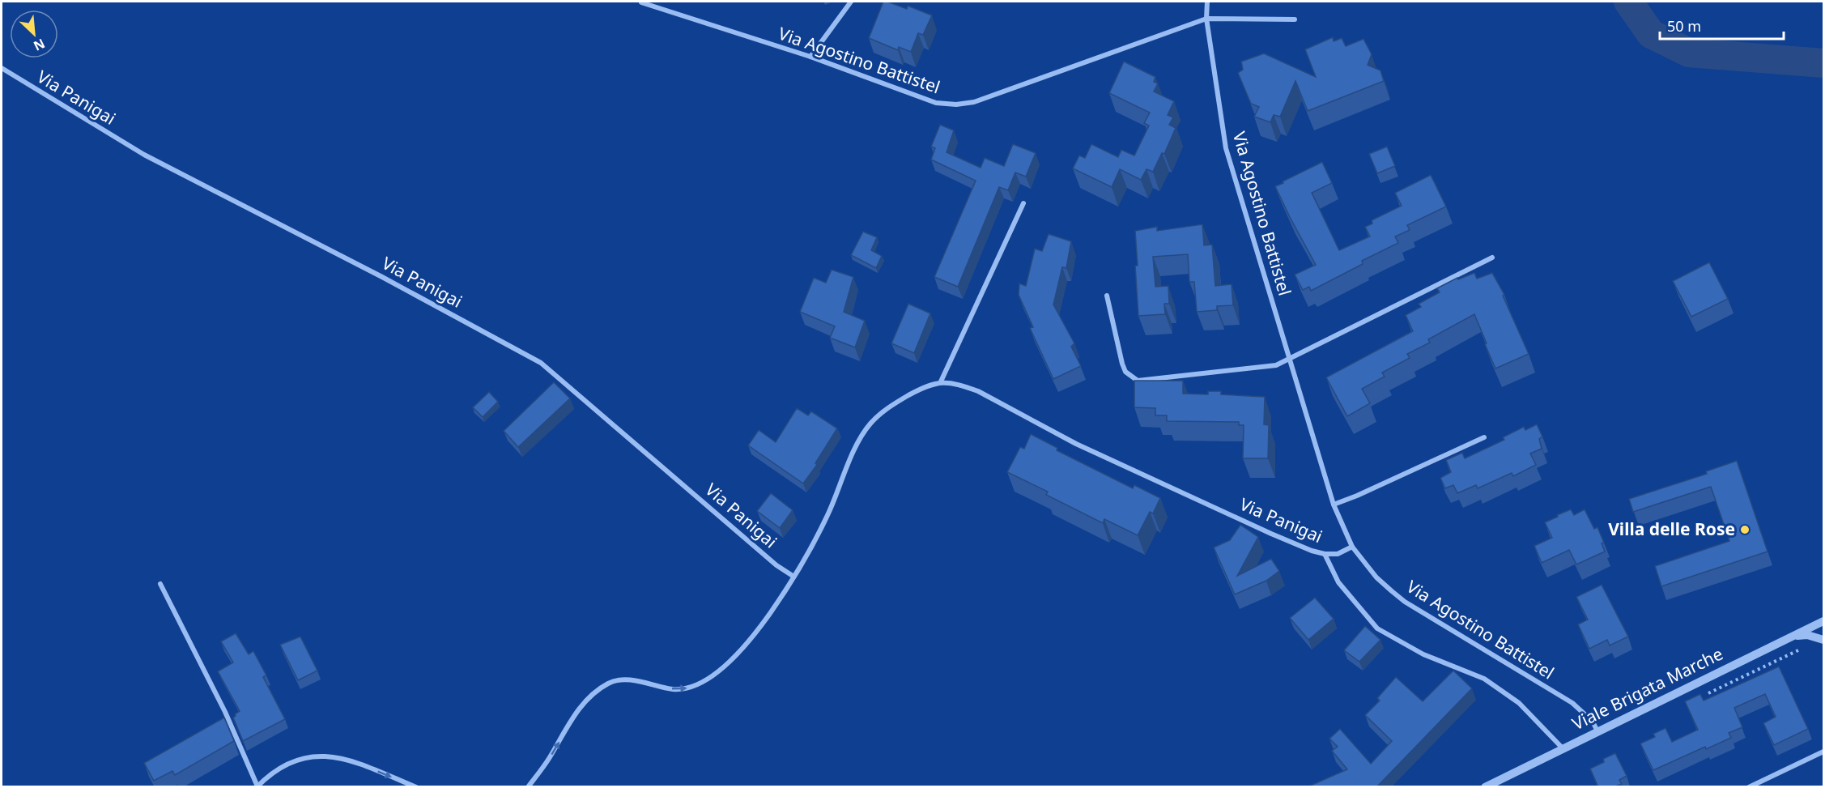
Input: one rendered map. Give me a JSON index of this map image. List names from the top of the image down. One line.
{"streets":{"street":["Via Agostino Battistel","Via Panigai","Viale Brigata Marche"]},"crossings":[["Via Agostino Battistel","Viale Brigata Marche"],["Via Panigai","Viale Brigata Marche"]],"places":["Villa delle Rose"],"scale_bar":"50 m","north":"bottom right"}
